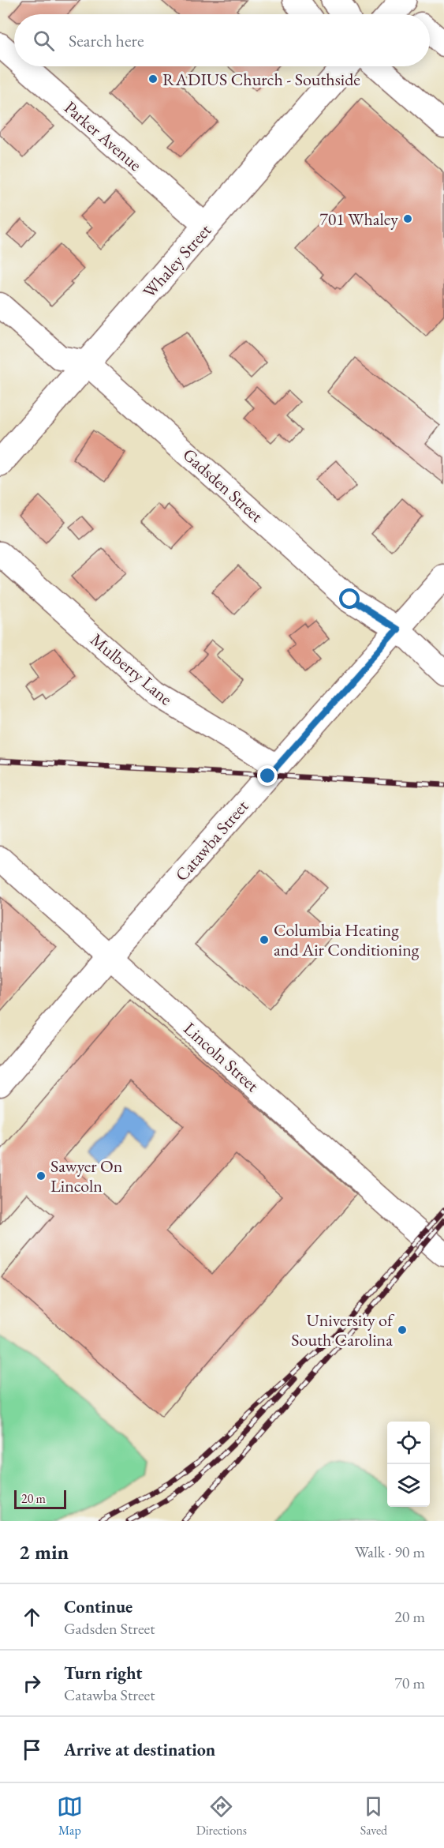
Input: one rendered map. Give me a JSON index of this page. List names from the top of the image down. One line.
{"streets":{"main road":["Whaley Street"],"street":["Parker Avenue","Gadsden Street","Mulberry Lane","Catawba Street","Lincoln Street"]},"crossings":[["Parker Avenue","Whaley Street"],["Whaley Street","Gadsden Street"],["Gadsden Street","Catawba Street"],["Mulberry Lane","Catawba Street"],["Catawba Street","Lincoln Street"]],"places":["RADIUS Church - Southside","701 Whaley","Columbia Heating and Air Conditioning","Sawyer On Lincoln","University of South Carolina"],"scale_bar":"20 m","page":{"search":"Search here","scale":"20 m","heading":["2 min","Walk · 90 m"],"list":[["Continue","Gadsden Street","20 m"],["Turn right","Catawba Street","70 m"],"Arrive at destination"],"nav":["Map","Directions","Saved"]}}
